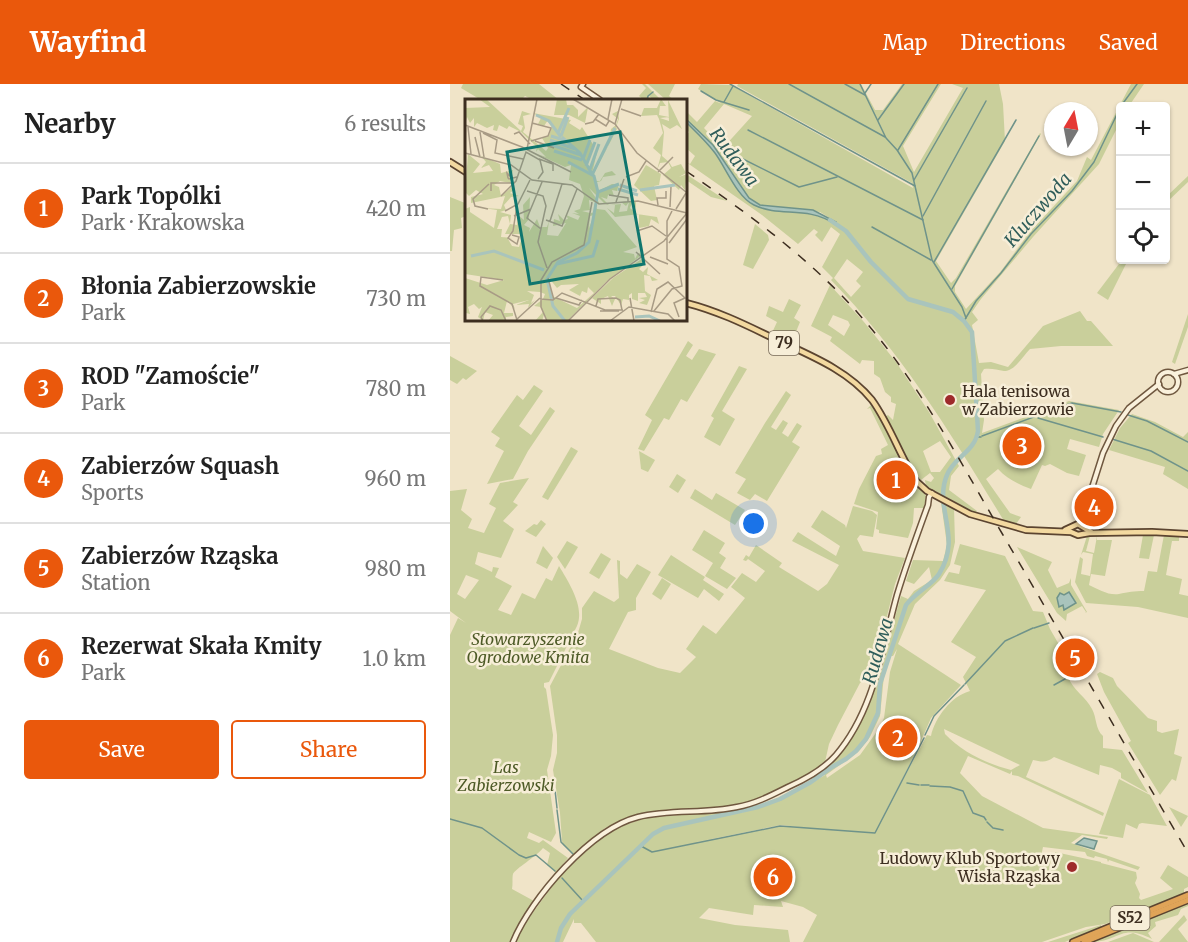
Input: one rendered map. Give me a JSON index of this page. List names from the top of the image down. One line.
{"streets":{"highway":["S52"],"main road":["79"]},"water":["Rudawa","Kluczwoda"],"parks":["Stowarzyszenie Ogrodowe Kmita","Las Zabierzowski"],"places":["Hala tenisowa w Zabierzowie","Ludowy Klub Sportowy Wisła Rząska"],"north":"top","page":{"header":"Wayfind","nav":["Map","Directions","Saved"],"heading":["Nearby","6 results"],"map_buttons":["+","−"],"list":[{"mark":"1","name":"Park Topólki","note":"Park · Krakowska","value":"420 m"},{"mark":"2","name":"Błonia Zabierzowskie","note":"Park","value":"730 m"},{"mark":"3","name":"ROD \"Zamoście\"","note":"Park","value":"780 m"},{"mark":"4","name":"Zabierzów Squash","note":"Sports","value":"960 m"},{"mark":"5","name":"Zabierzów Rząska","note":"Station","value":"980 m"},{"mark":"6","name":"Rezerwat Skała Kmity","note":"Park","value":"1.0 km"}],"pins":["3","1","4","5","2","6"],"buttons":["Save","Share"]}}
